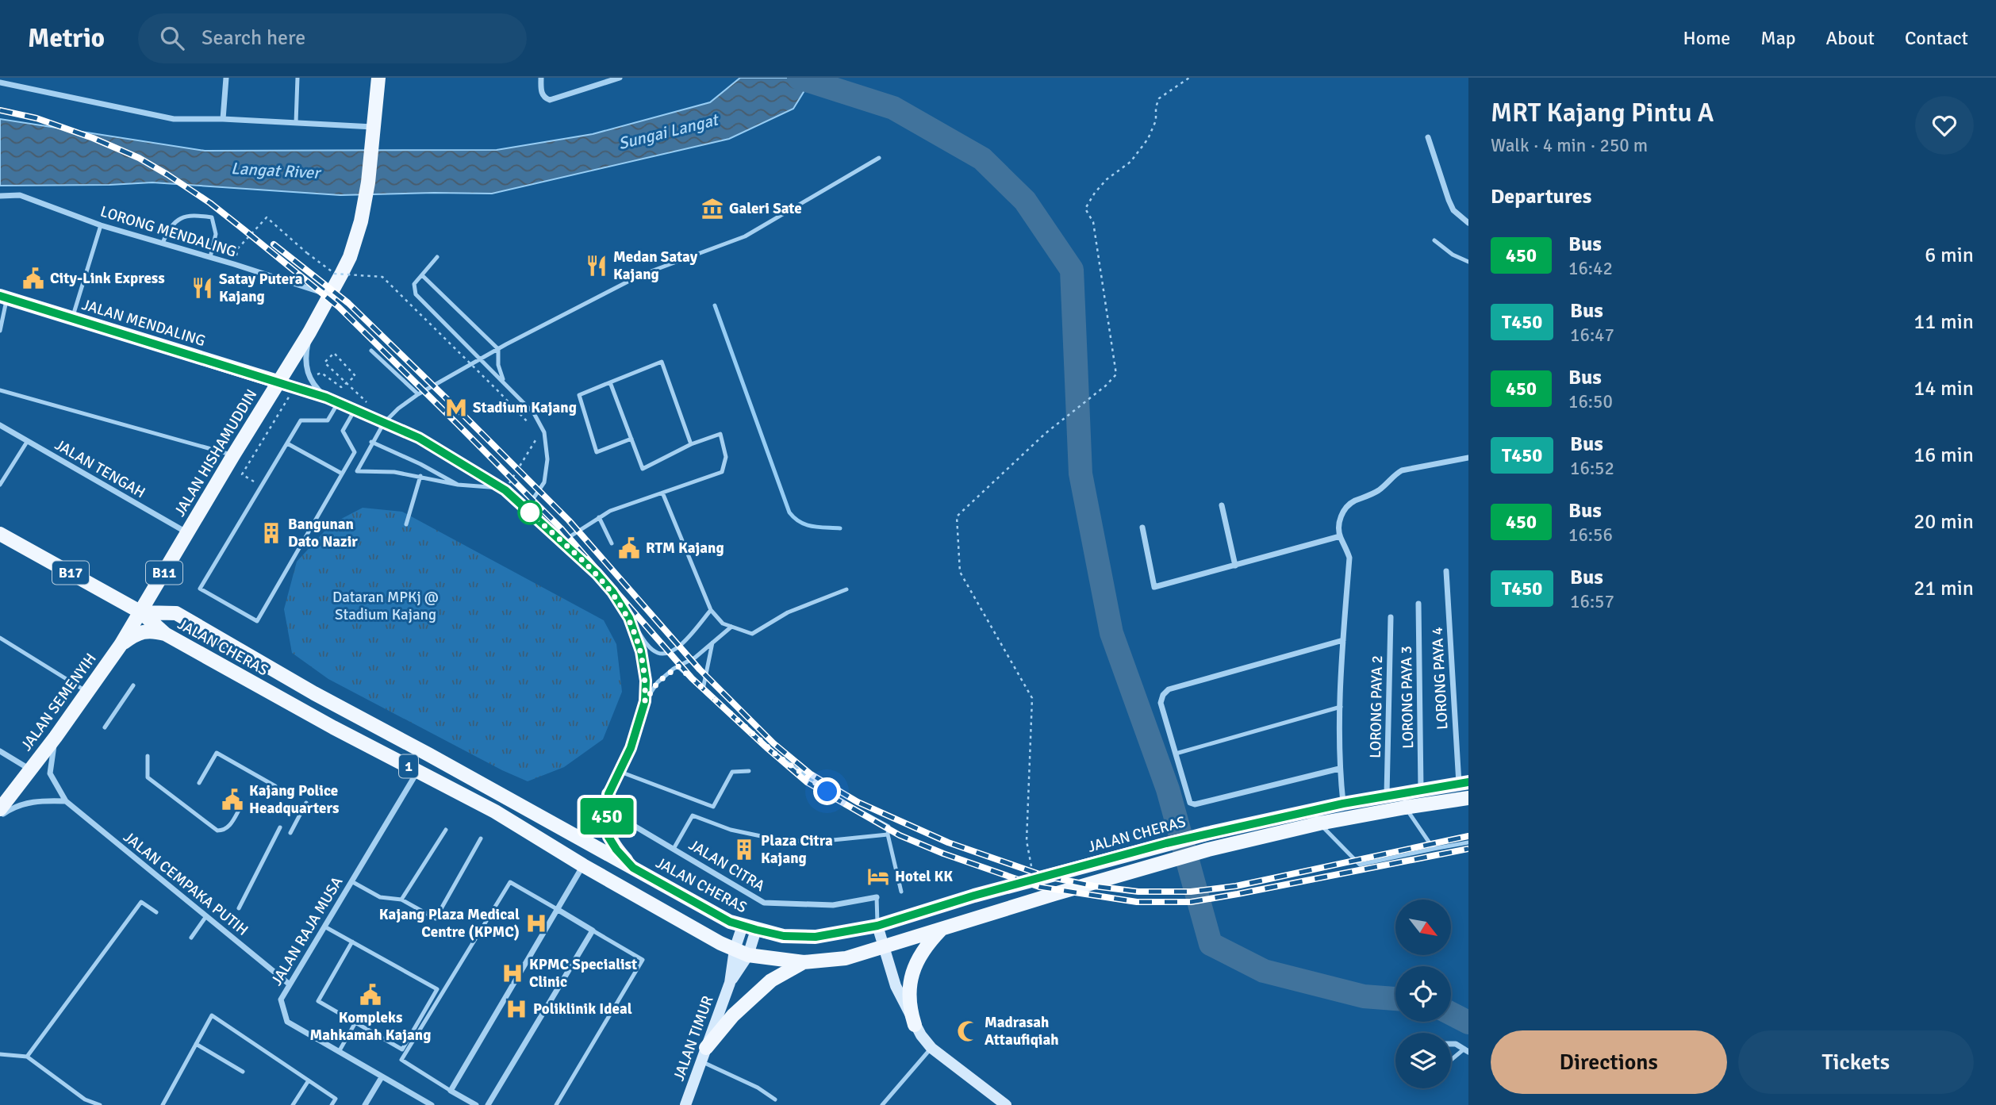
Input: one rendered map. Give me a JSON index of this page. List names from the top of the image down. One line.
{"streets":{"main road":["JALAN MENDALING","JALAN HISHAMUDDIN","B17","B11","JALAN CHERAS","JALAN SEMENYIH","1","JALAN TIMUR"],"street":["LORONG MENDALING","JALAN TENGAH","LORONG PAYA 4","LORONG PAYA 3","LORONG PAYA 2","JALAN CITRA","JALAN CEMPAKA PUTIH","JALAN RAJA MUSA"]},"crossings":[["LORONG MENDALING","JALAN HISHAMUDDIN"],["JALAN MENDALING","JALAN HISHAMUDDIN"],["JALAN HISHAMUDDIN","JALAN TENGAH"],["JALAN HISHAMUDDIN","B17"],["JALAN HISHAMUDDIN","B11"],["JALAN HISHAMUDDIN","JALAN CHERAS"],["JALAN HISHAMUDDIN","JALAN SEMENYIH"],["B17","JALAN CHERAS"],["B17","JALAN SEMENYIH"],["JALAN CHERAS","LORONG PAYA 4"],["JALAN CHERAS","LORONG PAYA 3"],["JALAN CHERAS","JALAN SEMENYIH"],["JALAN CHERAS","LORONG PAYA 2"],["JALAN CHERAS","JALAN RAJA MUSA"],["JALAN CHERAS","JALAN TIMUR"],["JALAN SEMENYIH","JALAN CEMPAKA PUTIH"],["JALAN CEMPAKA PUTIH","JALAN RAJA MUSA"]],"water":["Sungai Langat","Langat River"],"parks":["Dataran MPKj @ Stadium Kajang"],"places":{"museum":["Galeri Sate"],"restaurant":["Medan Satay Kajang","Satay Putera Kajang"],"public building":["City-Link Express","RTM Kajang","Kajang Police Headquarters","Kompleks Mahkamah Kajang"],"metro station":["Stadium Kajang"],"building":["Bangunan Dato Nazir","Plaza Citra Kajang"],"hotel":["Hotel KK"],"hospital":["Kajang Plaza Medical Centre (KPMC)","KPMC Specialist Clinic","Poliklinik Ideal"],"mosque":["Madrasah Attaufiqiah"]},"lines":["bus line 450"],"north":"bottom right","page":{"header":"Metrio","search":"Search here","nav":["Home","Map","About","Contact"],"on_map":"450","heading":[["MRT Kajang Pintu A","Walk · 4 min · 250 m"],"Departures"],"list":[{"mark":"450","name":"Bus","note":"16:42","value":"6 min"},{"mark":"T450","name":"Bus","note":"16:47","value":"11 min"},{"mark":"450","name":"Bus","note":"16:50","value":"14 min"},{"mark":"T450","name":"Bus","note":"16:52","value":"16 min"},{"mark":"450","name":"Bus","note":"16:56","value":"20 min"},{"mark":"T450","name":"Bus","note":"16:57","value":"21 min"}],"buttons":["Directions","Tickets"]}}
